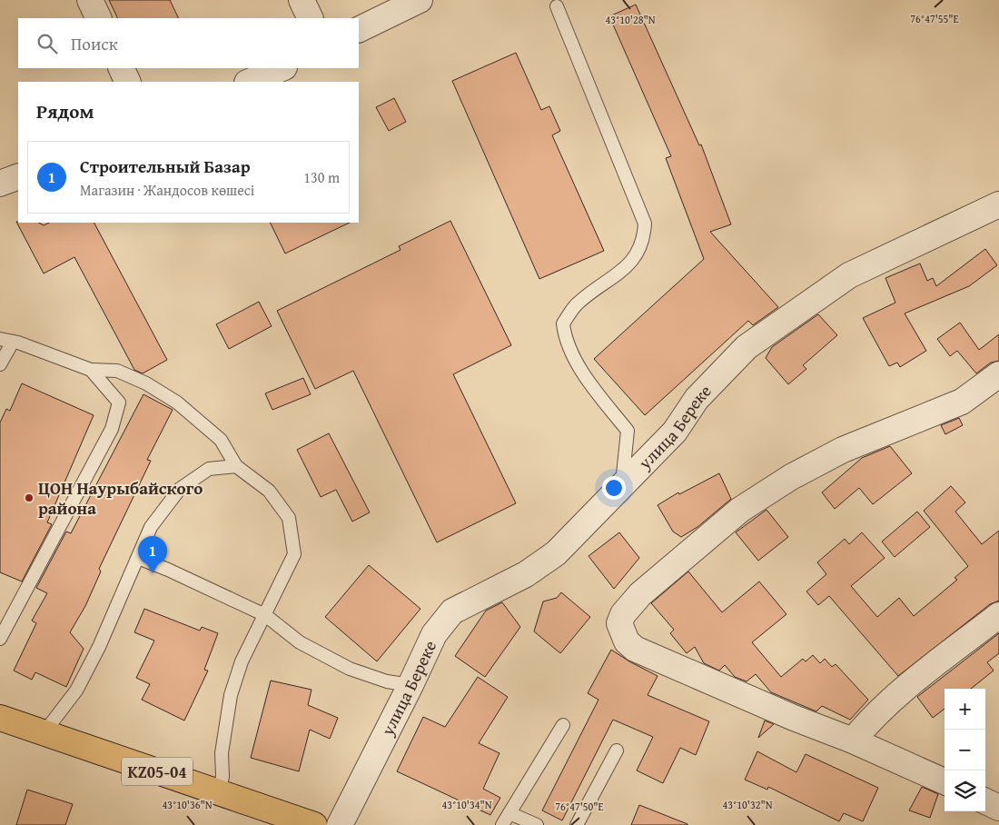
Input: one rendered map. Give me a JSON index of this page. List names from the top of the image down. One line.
{"streets":{"main road":["KZ05-04"],"street":["улица Береке"]},"places":["ЦОН Наурыбайского района"],"page":{"search":"Поиск","heading":"Рядом","list":[{"mark":"1","name":"Строительный Базар","note":"Магазин · Жандосов көшесі","value":"130 m"}],"pins":"1","map_buttons":["+","−"]},"coordinates":["76°47'55\"E","43°10'28\"N","43°10'36\"N","43°10'34\"N","43°10'32\"N","76°47'50\"E"]}
